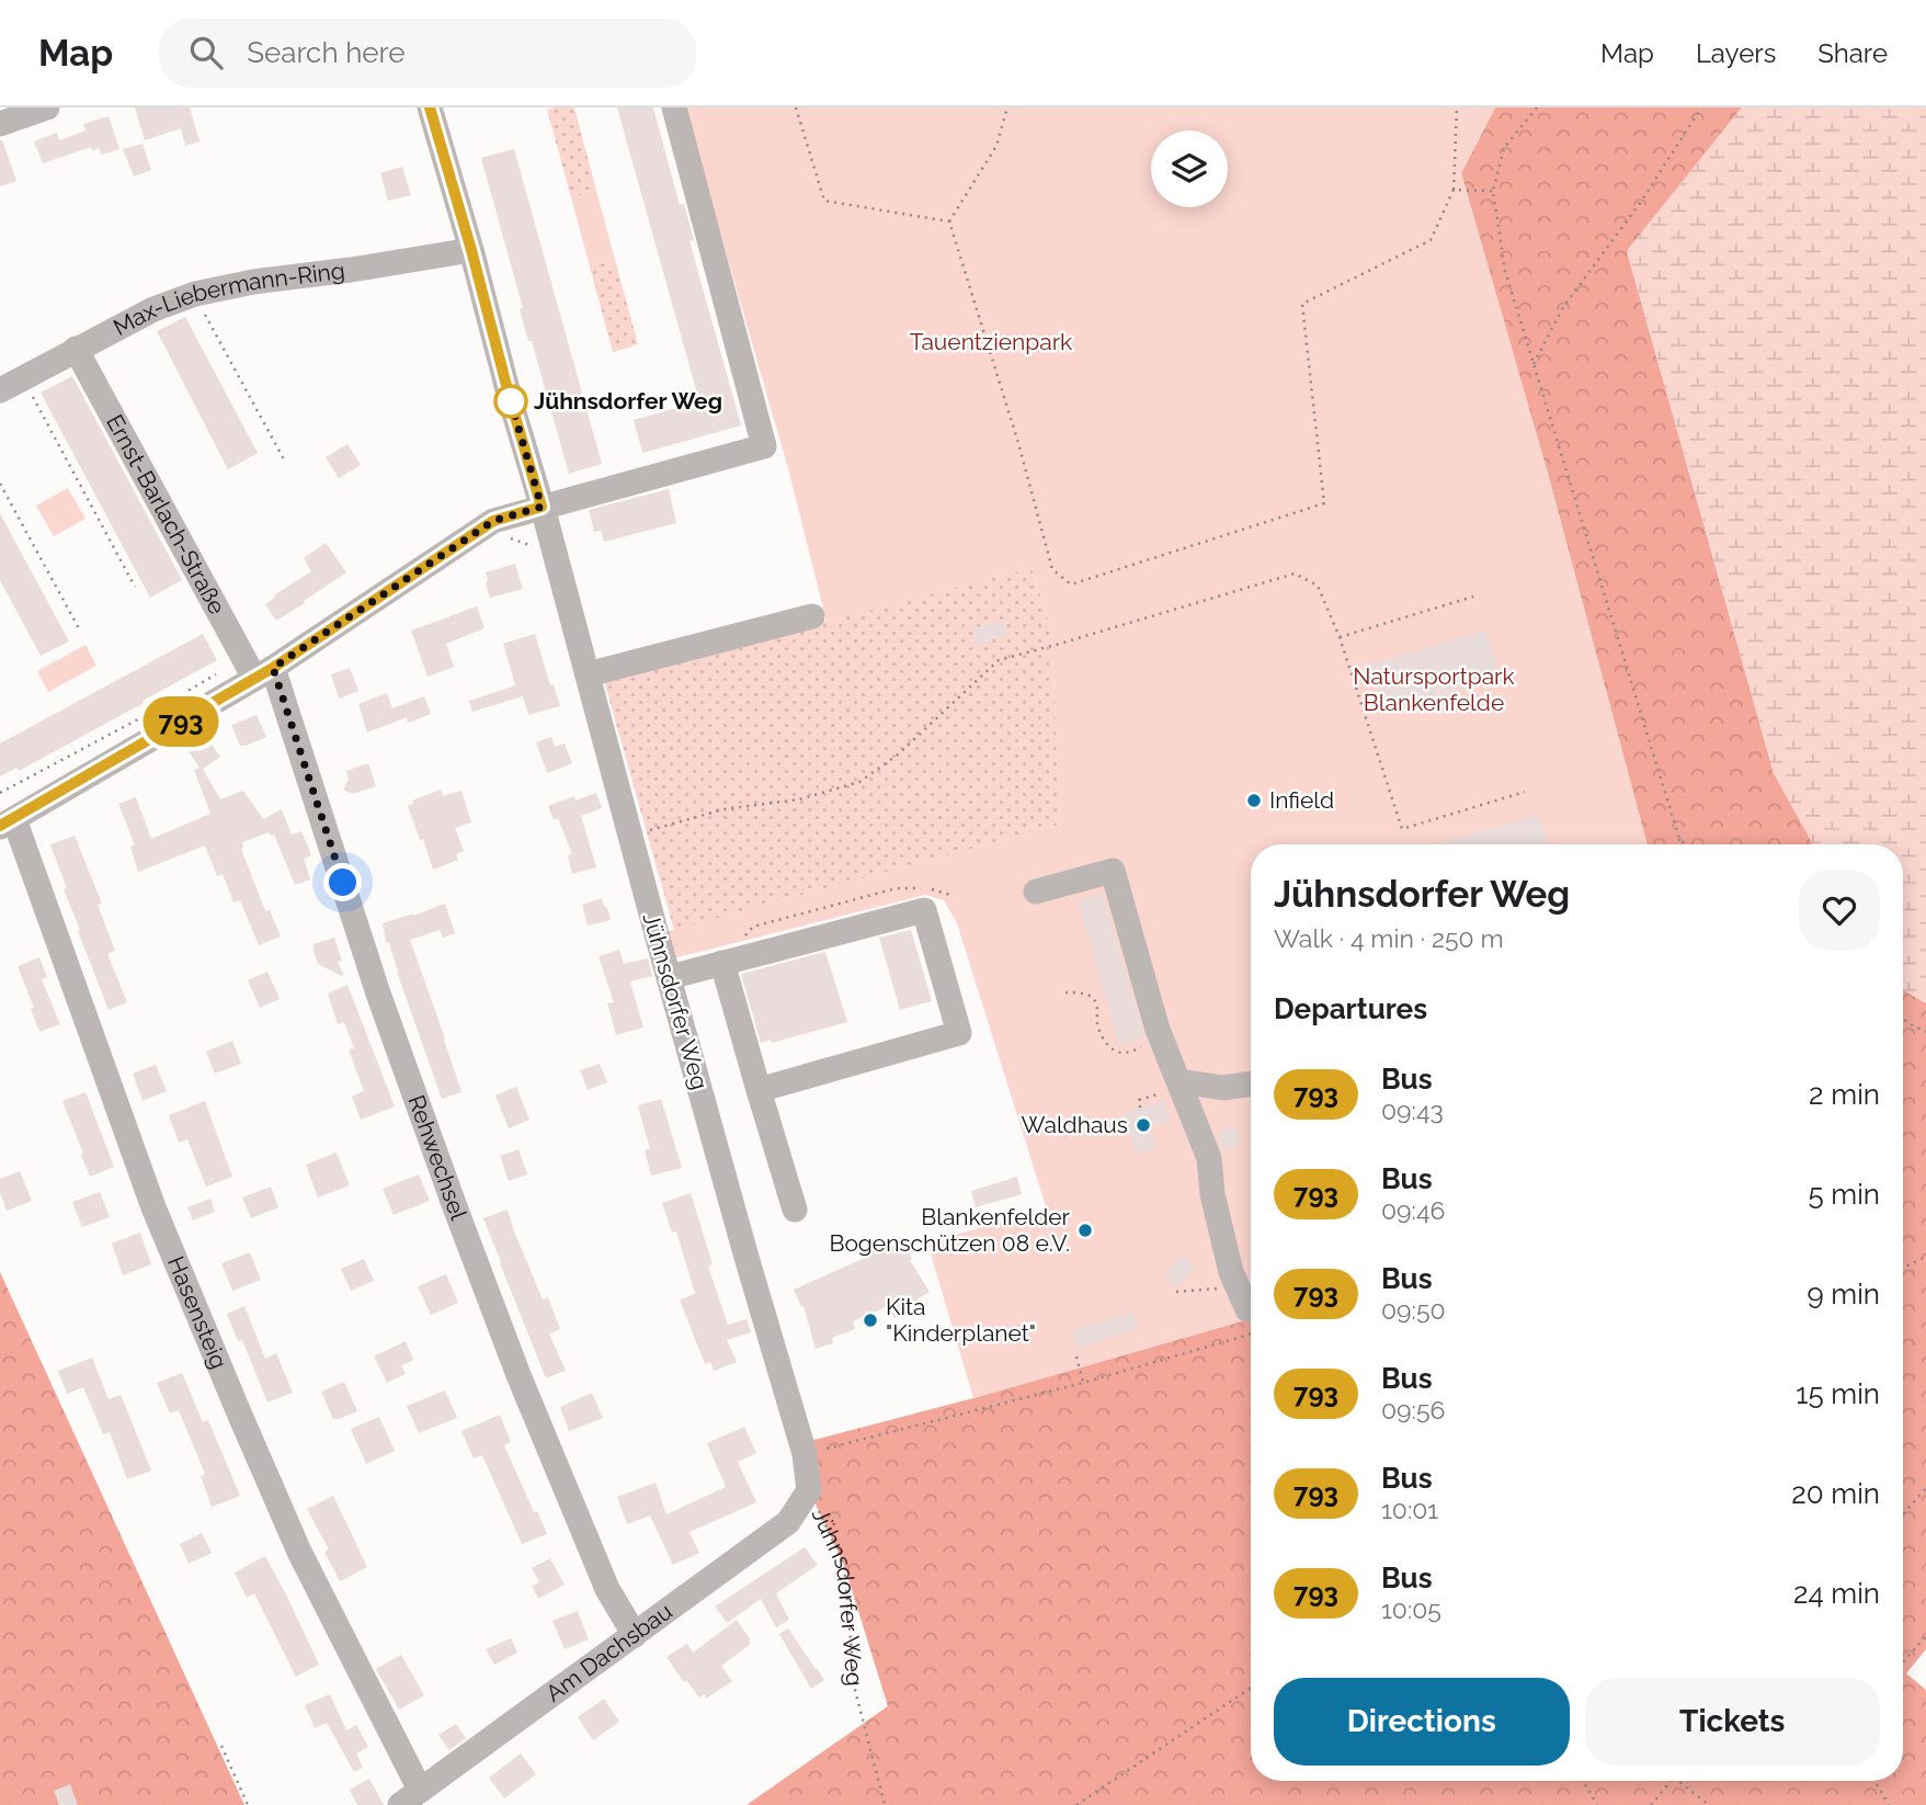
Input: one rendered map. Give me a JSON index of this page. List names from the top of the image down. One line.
{"streets":{"street":["Max-Liebermann-Ring","Ernst-Barlach-Straße","Jühnsdorfer Weg","Rehwechsel","Hasensteig","Am Dachsbau"]},"crossings":[["Max-Liebermann-Ring","Ernst-Barlach-Straße"],["Max-Liebermann-Ring","Jühnsdorfer Weg"],["Ernst-Barlach-Straße","Rehwechsel"],["Jühnsdorfer Weg","Am Dachsbau"],["Rehwechsel","Am Dachsbau"],["Hasensteig","Am Dachsbau"]],"parks":["Tauentzienpark","Natursportpark Blankenfelde"],"places":["Jühnsdorfer Weg","Infield","Waldhaus","Blankenfelder Bogenschützen 08 e.V.","Kita \"Kinderplanet\""],"lines":["bus line 793"],"page":{"header":"Map","search":"Search here","nav":["Map","Layers","Share"],"on_map":"793","heading":[["Jühnsdorfer Weg","Walk · 4 min · 250 m"],"Departures"],"list":[{"mark":"793","name":"Bus","note":"09:43","value":"2 min"},{"mark":"793","name":"Bus","note":"09:46","value":"5 min"},{"mark":"793","name":"Bus","note":"09:50","value":"9 min"},{"mark":"793","name":"Bus","note":"09:56","value":"15 min"},{"mark":"793","name":"Bus","note":"10:01","value":"20 min"},{"mark":"793","name":"Bus","note":"10:05","value":"24 min"}],"buttons":["Directions","Tickets"]}}
